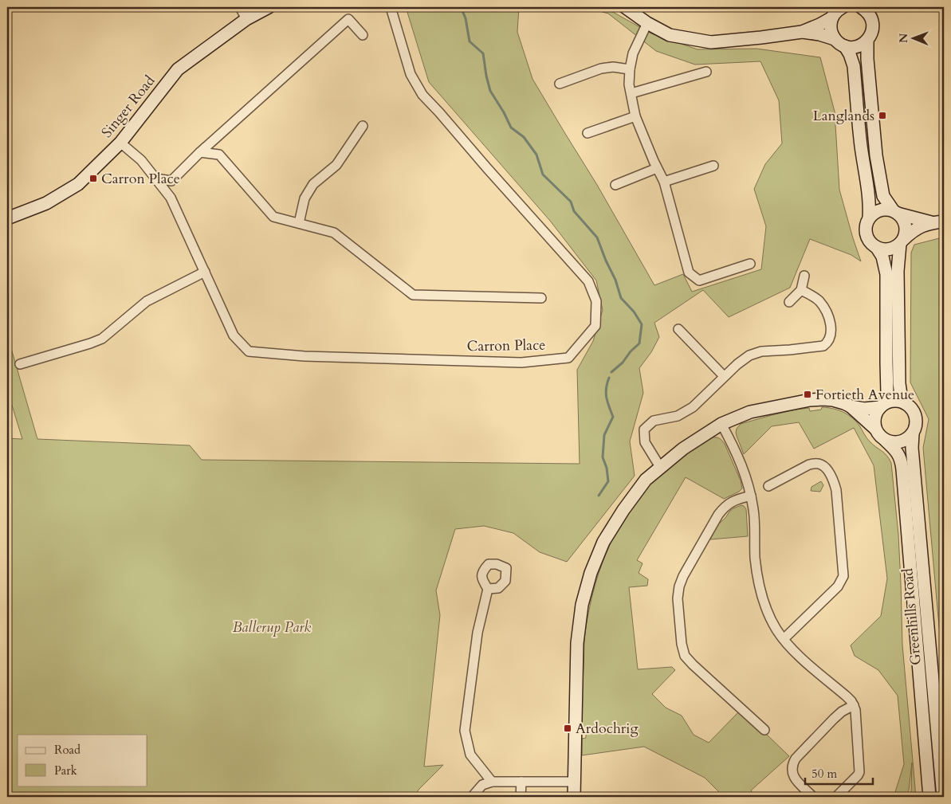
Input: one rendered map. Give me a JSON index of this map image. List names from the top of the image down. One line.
{"streets":{"street":["Singer Road","Carron Place","Greenhills Road"]},"crossings":[["Singer Road","Carron Place"]],"parks":["Ballerup Park"],"places":{"transit":["Langlands","Carron Place","Fortieth Avenue","Ardochrig"]},"legend":["Road","Park"],"scale_bar":"50 m","north":"left"}
